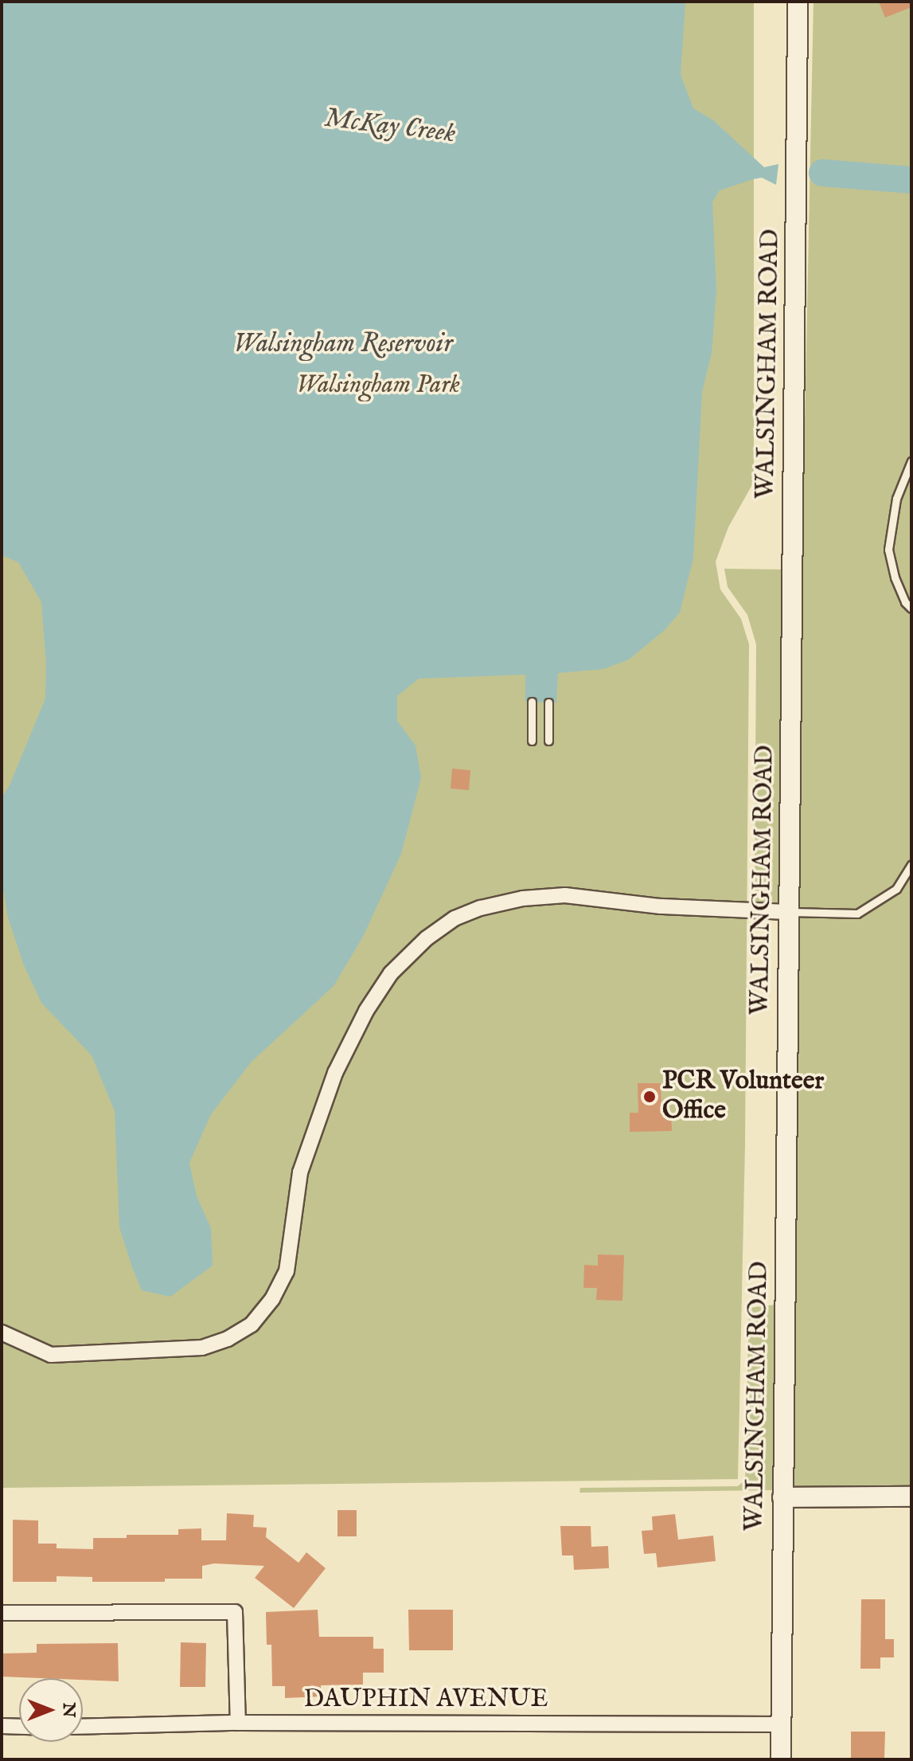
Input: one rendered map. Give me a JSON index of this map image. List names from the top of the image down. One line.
{"streets":{"street":["WALSINGHAM ROAD","DAUPHIN AVENUE"]},"crossings":[["WALSINGHAM ROAD","DAUPHIN AVENUE"]],"water":["McKay Creek","Walsingham Reservoir"],"parks":["Walsingham Park"],"places":["PCR Volunteer Office"],"north":"right"}
